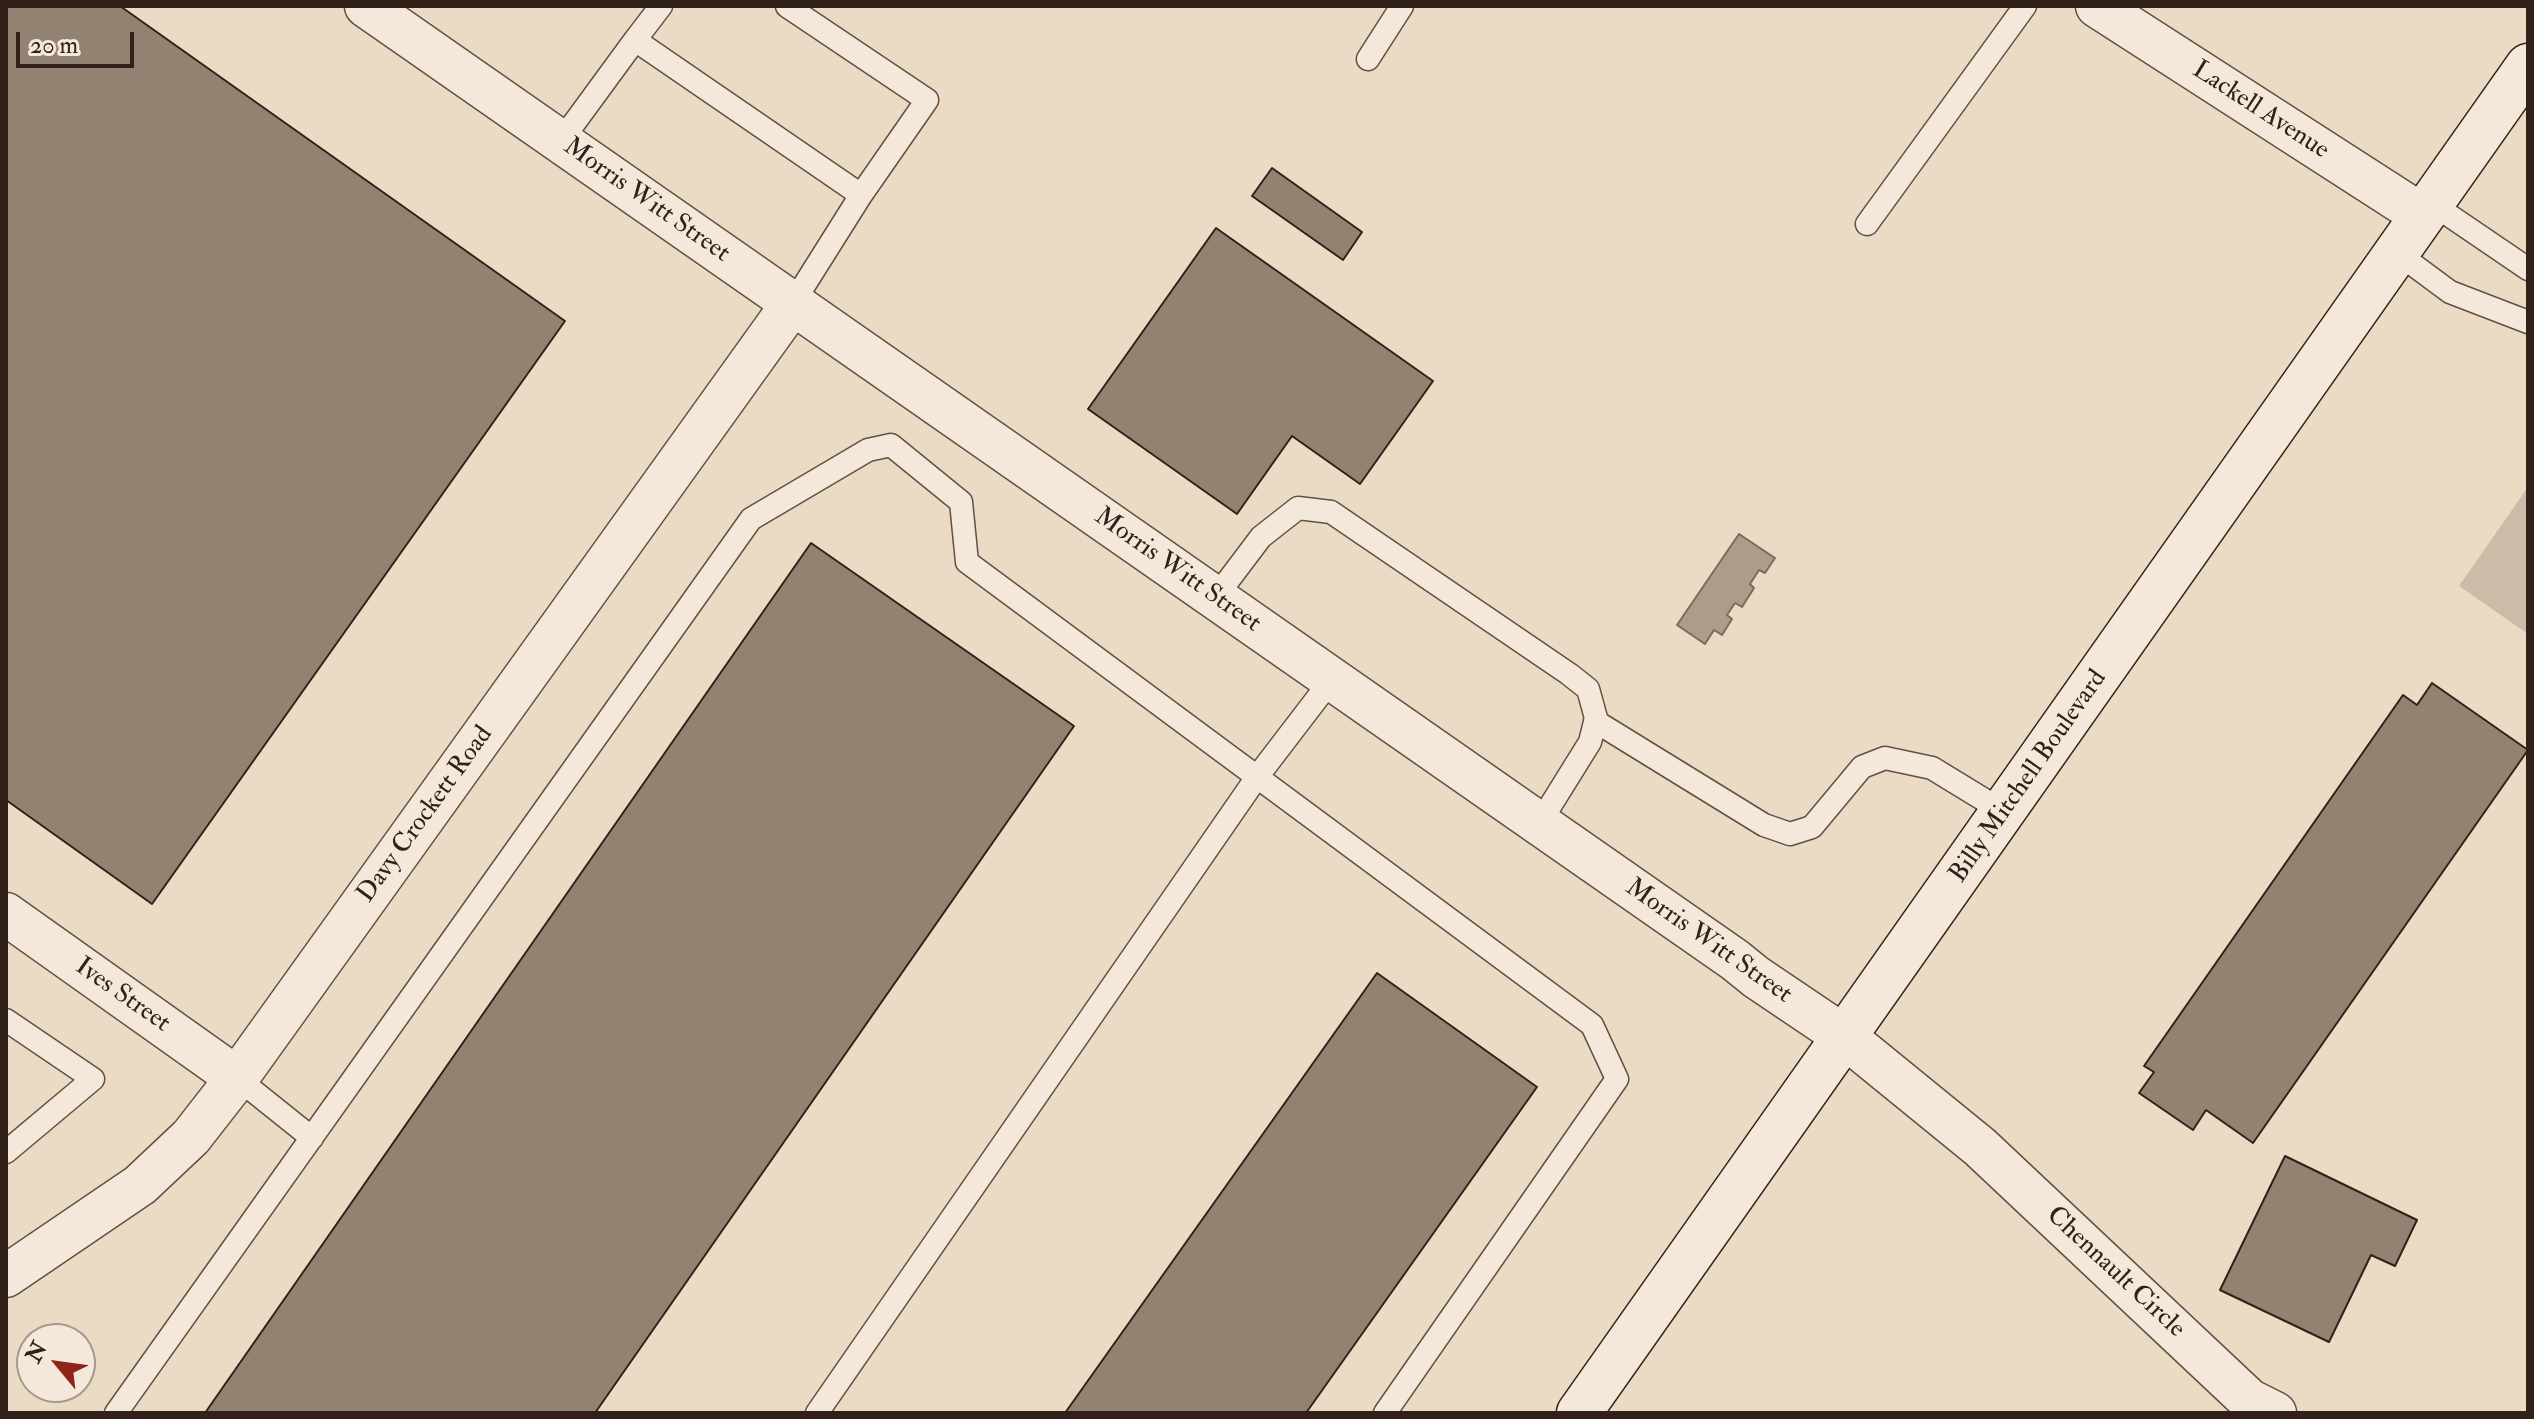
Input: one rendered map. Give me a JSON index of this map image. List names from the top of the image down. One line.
{"streets":{"main road":["Billy Mitchell Boulevard"],"street":["Lackell Avenue","Morris Witt Street","Davy Crockett Road","Ives Street","Chennault Circle"]},"crossings":[["Lackell Avenue","Billy Mitchell Boulevard"],["Morris Witt Street","Billy Mitchell Boulevard"],["Morris Witt Street","Davy Crockett Road"],["Morris Witt Street","Chennault Circle"],["Davy Crockett Road","Ives Street"]],"scale_bar":"20 m","north":"top left"}
